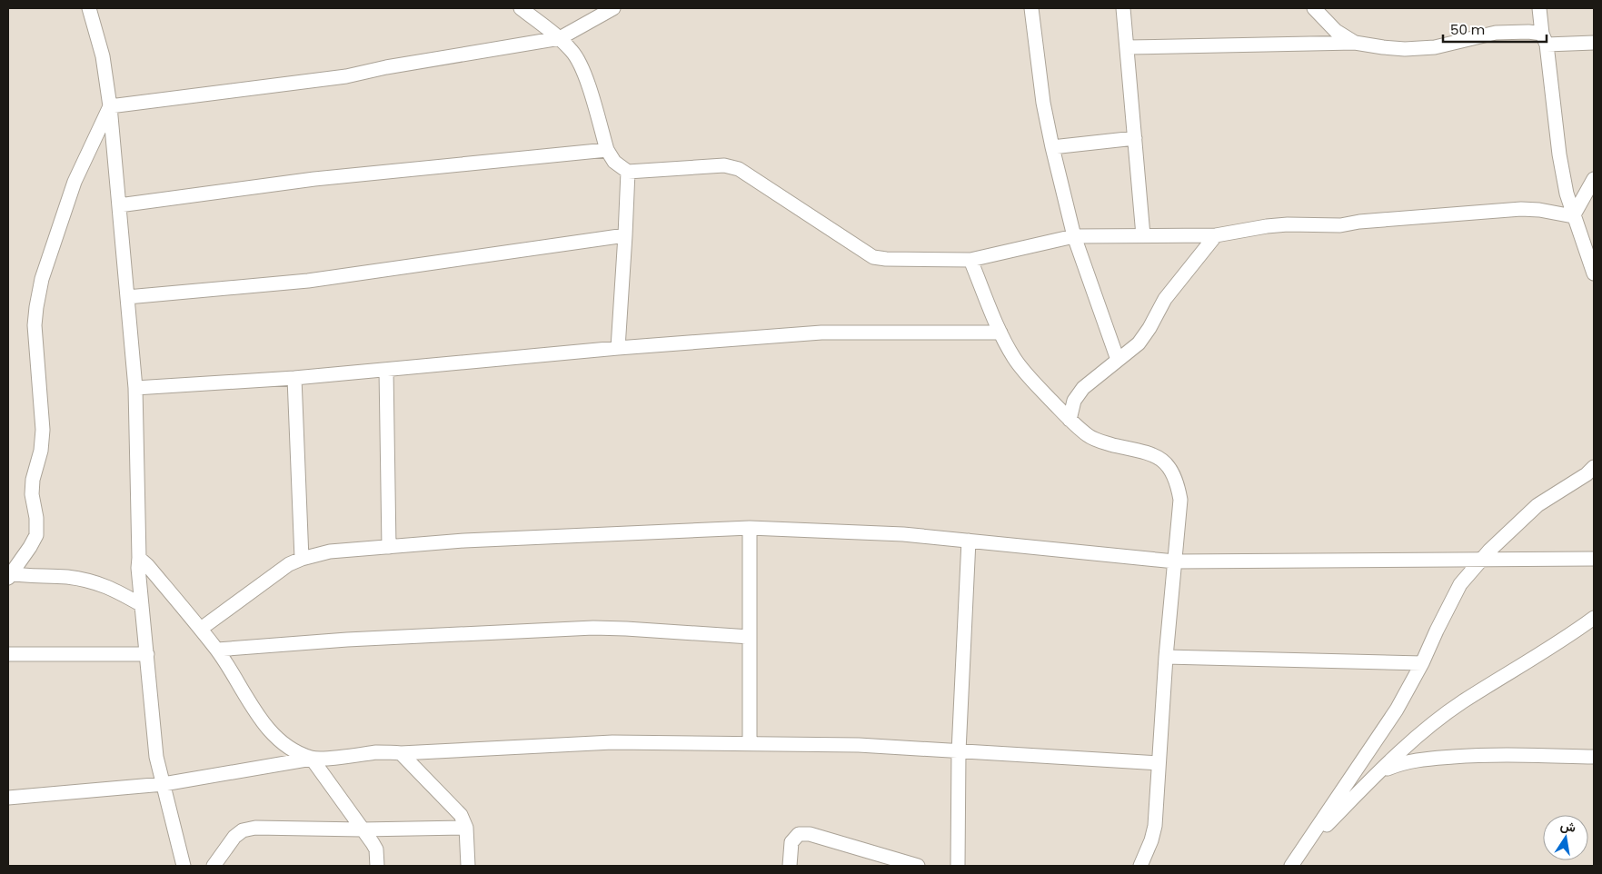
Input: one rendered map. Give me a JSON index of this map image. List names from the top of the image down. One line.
{"scale_bar":"50 m","north":"top"}
